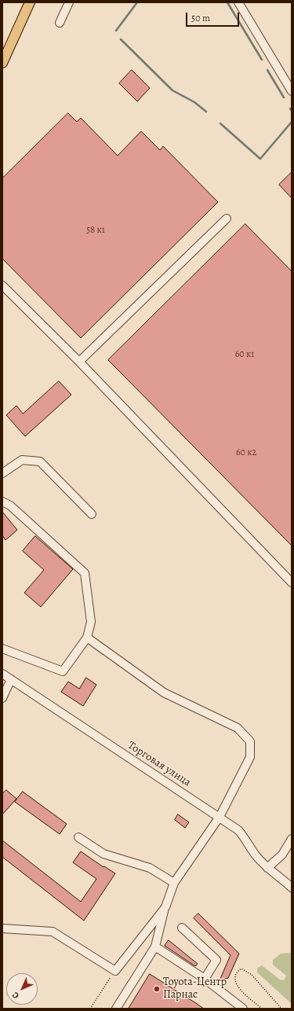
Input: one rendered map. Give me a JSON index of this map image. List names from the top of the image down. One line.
{"streets":{"street":["Торговая улица"]},"places":["Toyota-Центр Парнас"],"house_numbers":["58 к1","60 к1","60 к2"],"scale_bar":"50 m","north":"bottom left"}
